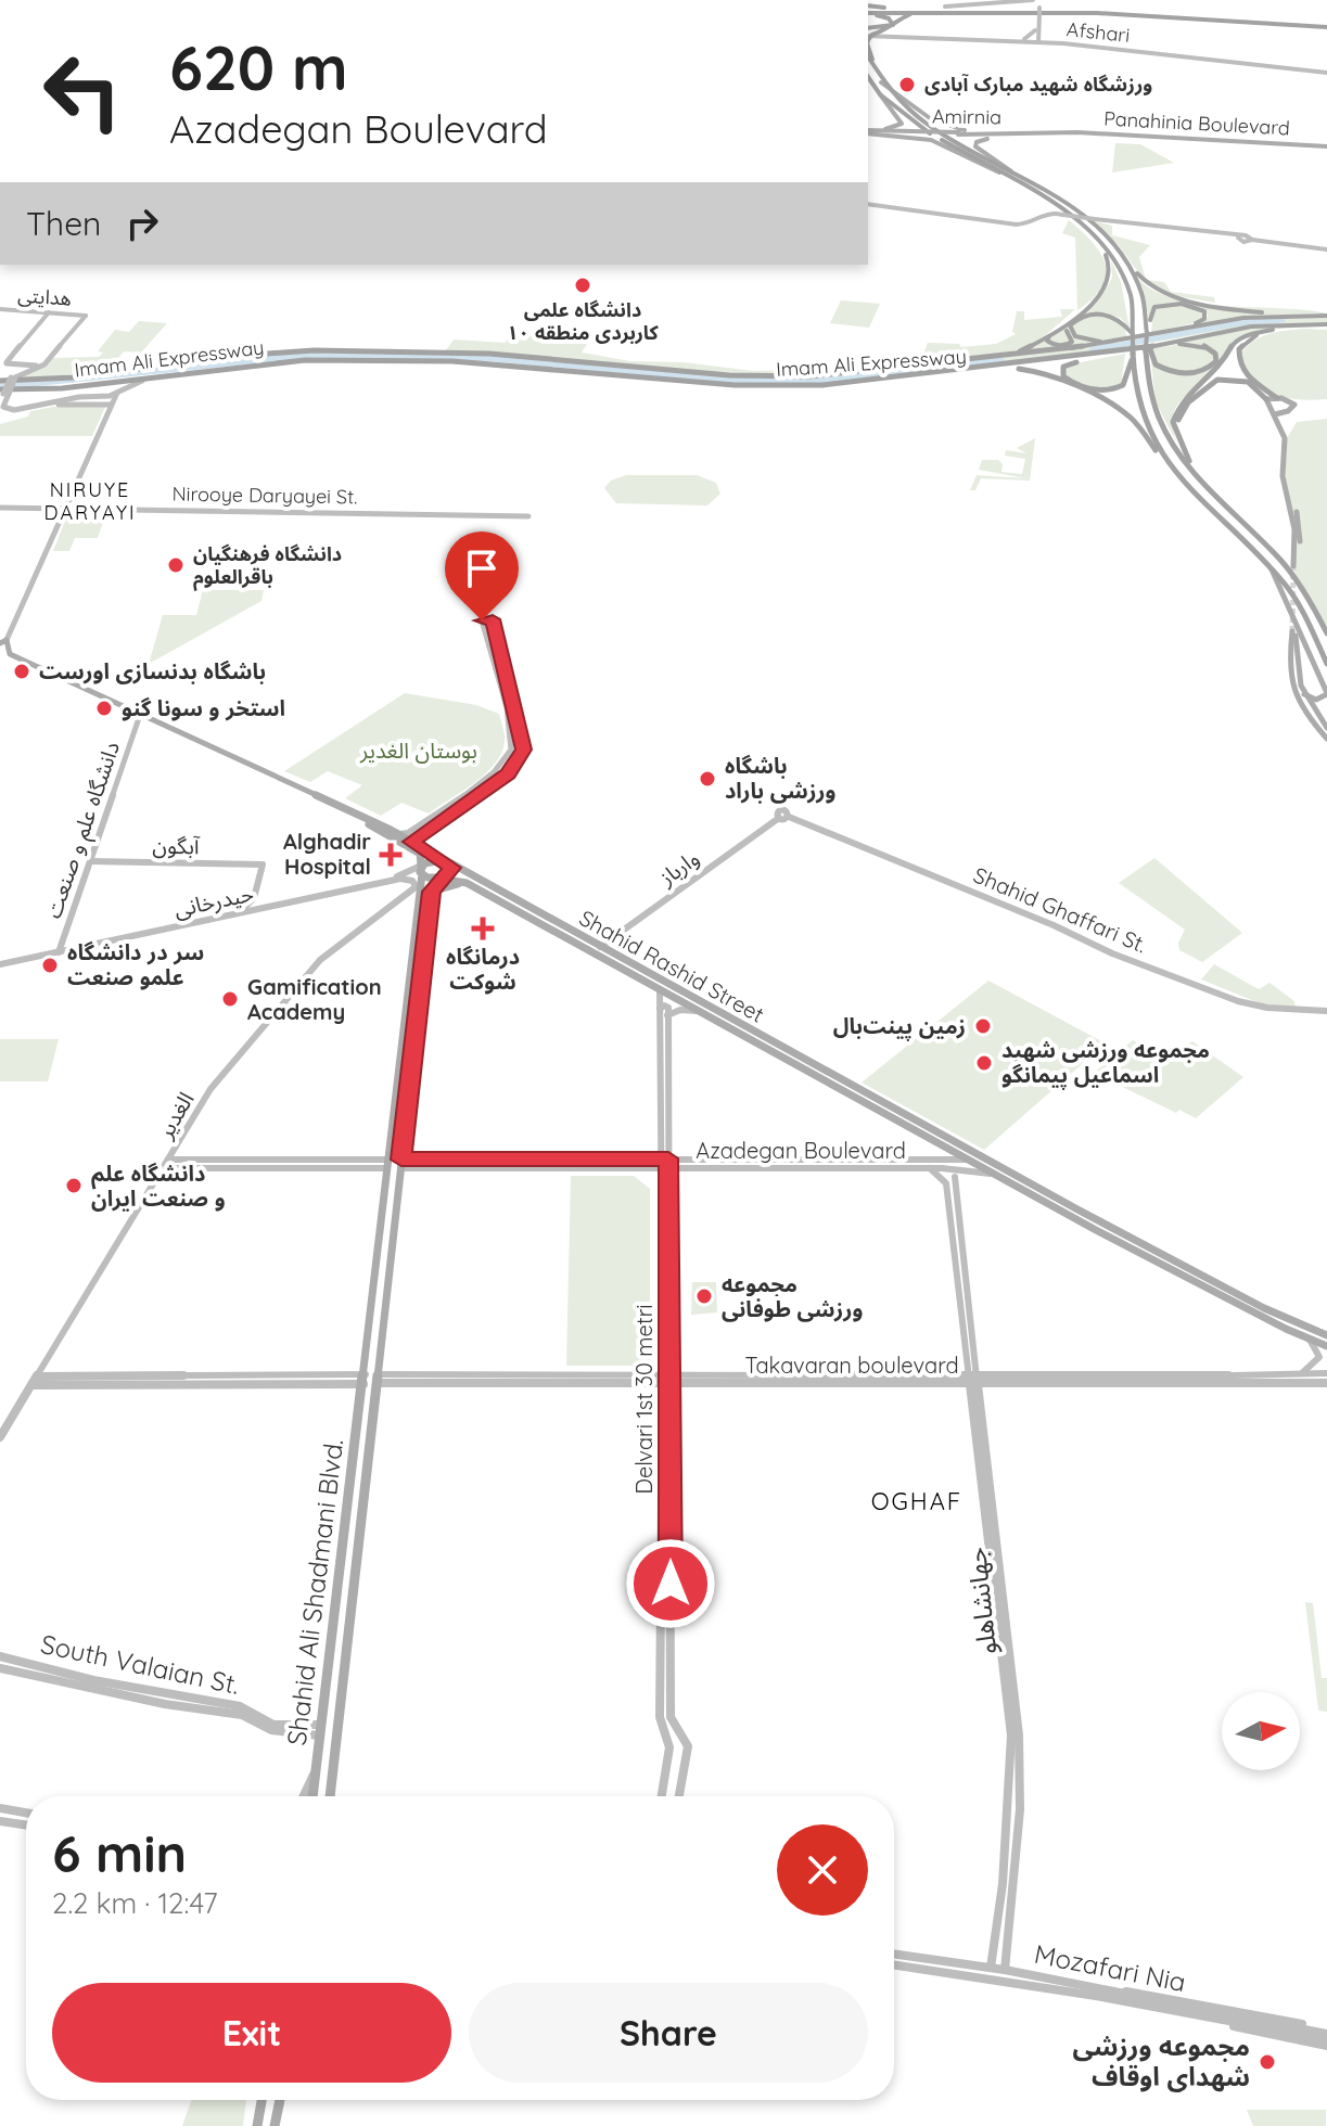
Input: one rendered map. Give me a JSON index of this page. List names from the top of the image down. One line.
{"streets":{"highway":["Imam Ali Expressway"],"main road":["Afshari","Amirnia","Panahinia Boulevard","هدایتی","Nirooye Daryayei St.","دانشگاه علم و صنعت","آبگون","وارباز","حیدرخانی","Shahid Ghaffari St.","Shahid Rashid Street","الغدیر","Azadegan Boulevard","Takavaran boulevard","Delvari 1st 30 metri","Shahid Ali Shadmani Blvd.","جهانشاهلو","South Valaian St.","Mozafari Nia"]},"crossings":[["Amirnia","Panahinia Boulevard"],["دانشگاه علم و صنعت","آبگون"],["دانشگاه علم و صنعت","حیدرخانی"],["دانشگاه علم و صنعت","Shahid Rashid Street"],["آبگون","حیدرخانی"],["وارباز","Shahid Ghaffari St."],["وارباز","Shahid Rashid Street"],["حیدرخانی","Shahid Rashid Street"],["حیدرخانی","الغدیر"],["حیدرخانی","Shahid Ali Shadmani Blvd."],["Shahid Rashid Street","Azadegan Boulevard"],["Shahid Rashid Street","Delvari 1st 30 metri"],["Shahid Rashid Street","Shahid Ali Shadmani Blvd."],["الغدیر","Shahid Ali Shadmani Blvd."],["Azadegan Boulevard","Delvari 1st 30 metri"],["Azadegan Boulevard","Shahid Ali Shadmani Blvd."],["Takavaran boulevard","Delvari 1st 30 metri"],["Takavaran boulevard","Shahid Ali Shadmani Blvd."],["Takavaran boulevard","جهانشاهلو"],["Shahid Ali Shadmani Blvd.","South Valaian St."],["جهانشاهلو","Mozafari Nia"]],"districts":["NIRUYE DARYAYI","OGHAF"],"parks":["بوستان الغدیر"],"places":{"other":["ورزشگاه شهید مبارک آبادی","دانشگاه علمی کاربردی منطقه ۱۰","دانشگاه فرهنگیان باقرالعلوم","باشگاه بدنسازی اورست","استخر و سونا گنو","باشگاه ورزشی باراد","سر در دانشگاه علمو صنعت","Gamification Academy","زمین پینت‌بال","مجموعه ورزشی شهید اسماعیل پیمانگو","دانشگاه علم و صنعت ایران","مجموعه ورزشی طوفانی","مجموعه ورزشی شهدای اوقاف"],"health":["Alghadir Hospital","درمانگاه شوکت"]},"north":"right","page":{"turn":["620 m","Azadegan Boulevard"],"then":"Then","heading":["6 min","2.2 km · 12:47"],"buttons":["Exit","Share"]}}
